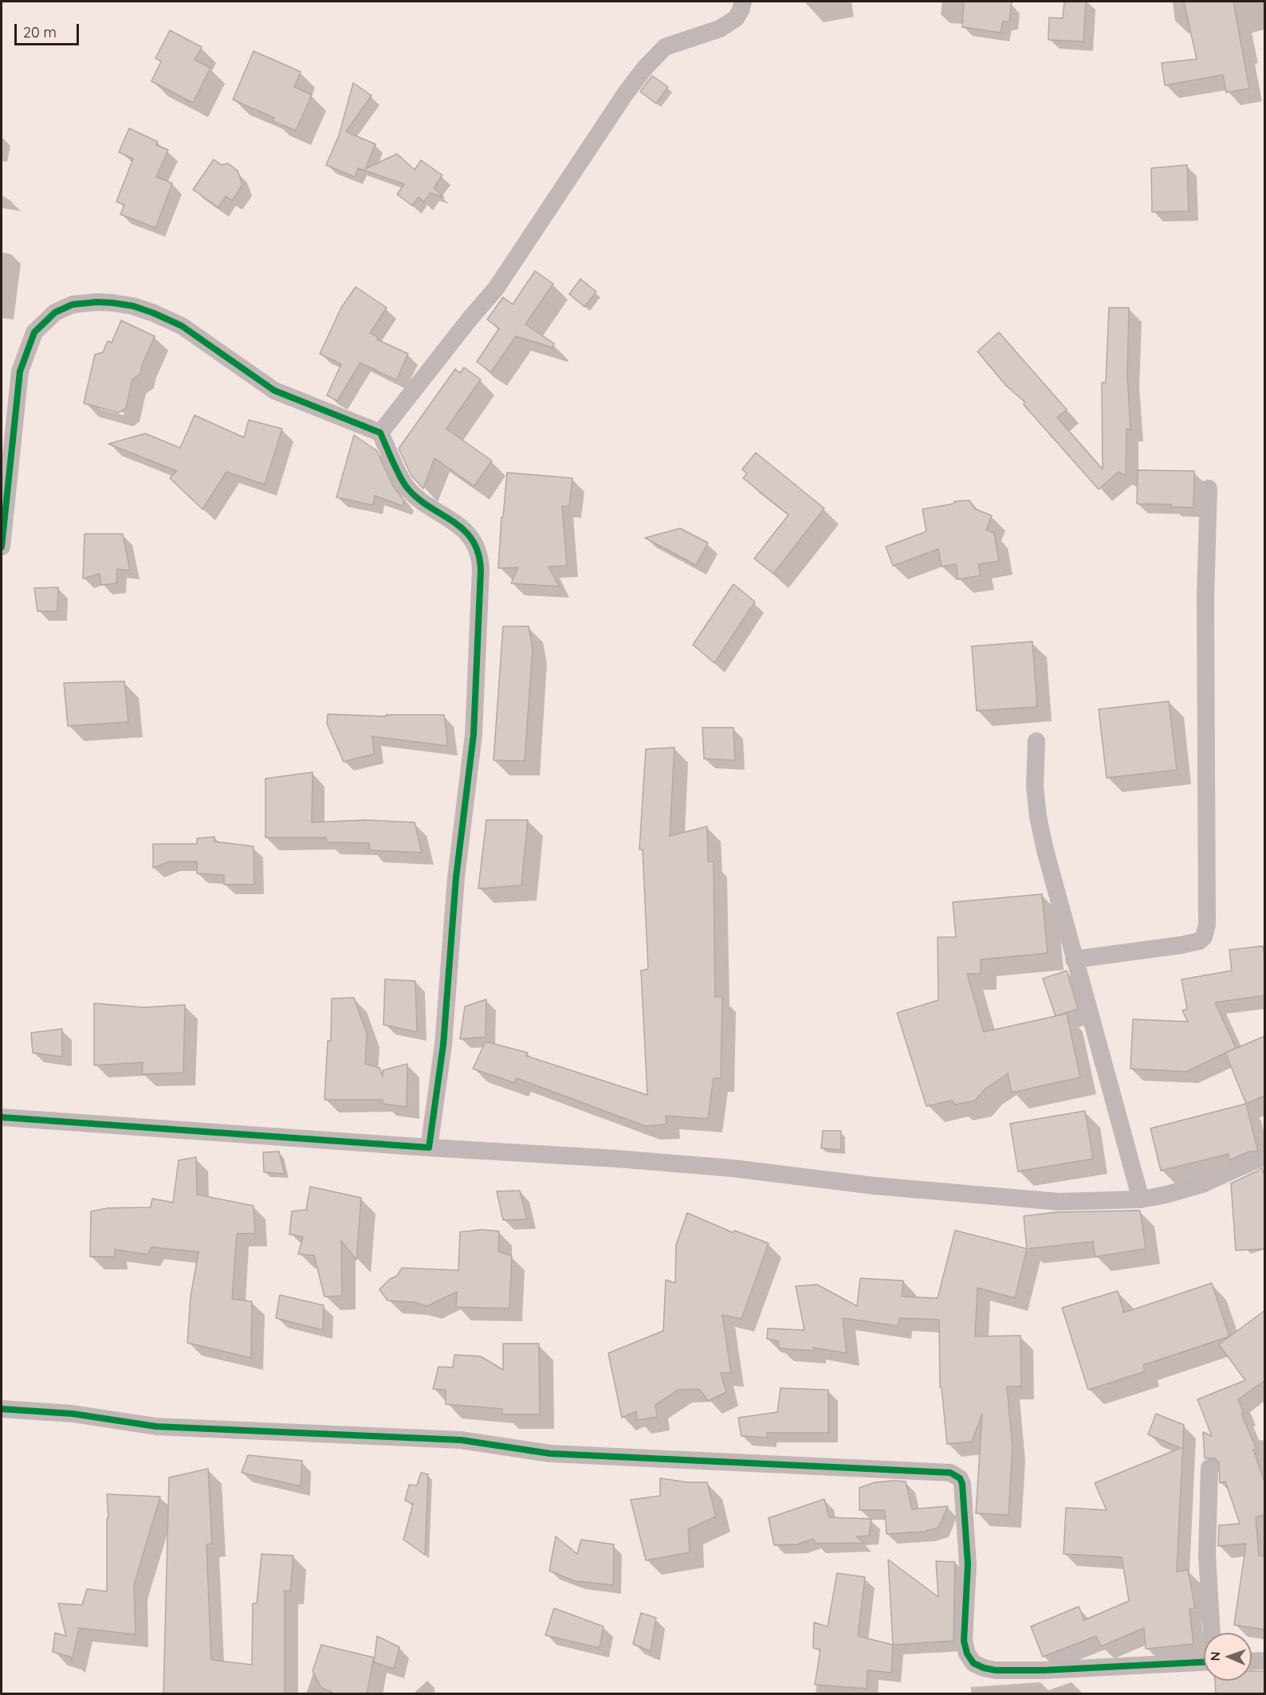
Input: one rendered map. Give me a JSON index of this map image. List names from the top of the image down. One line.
{"scale_bar":"20 m","north":"left"}
